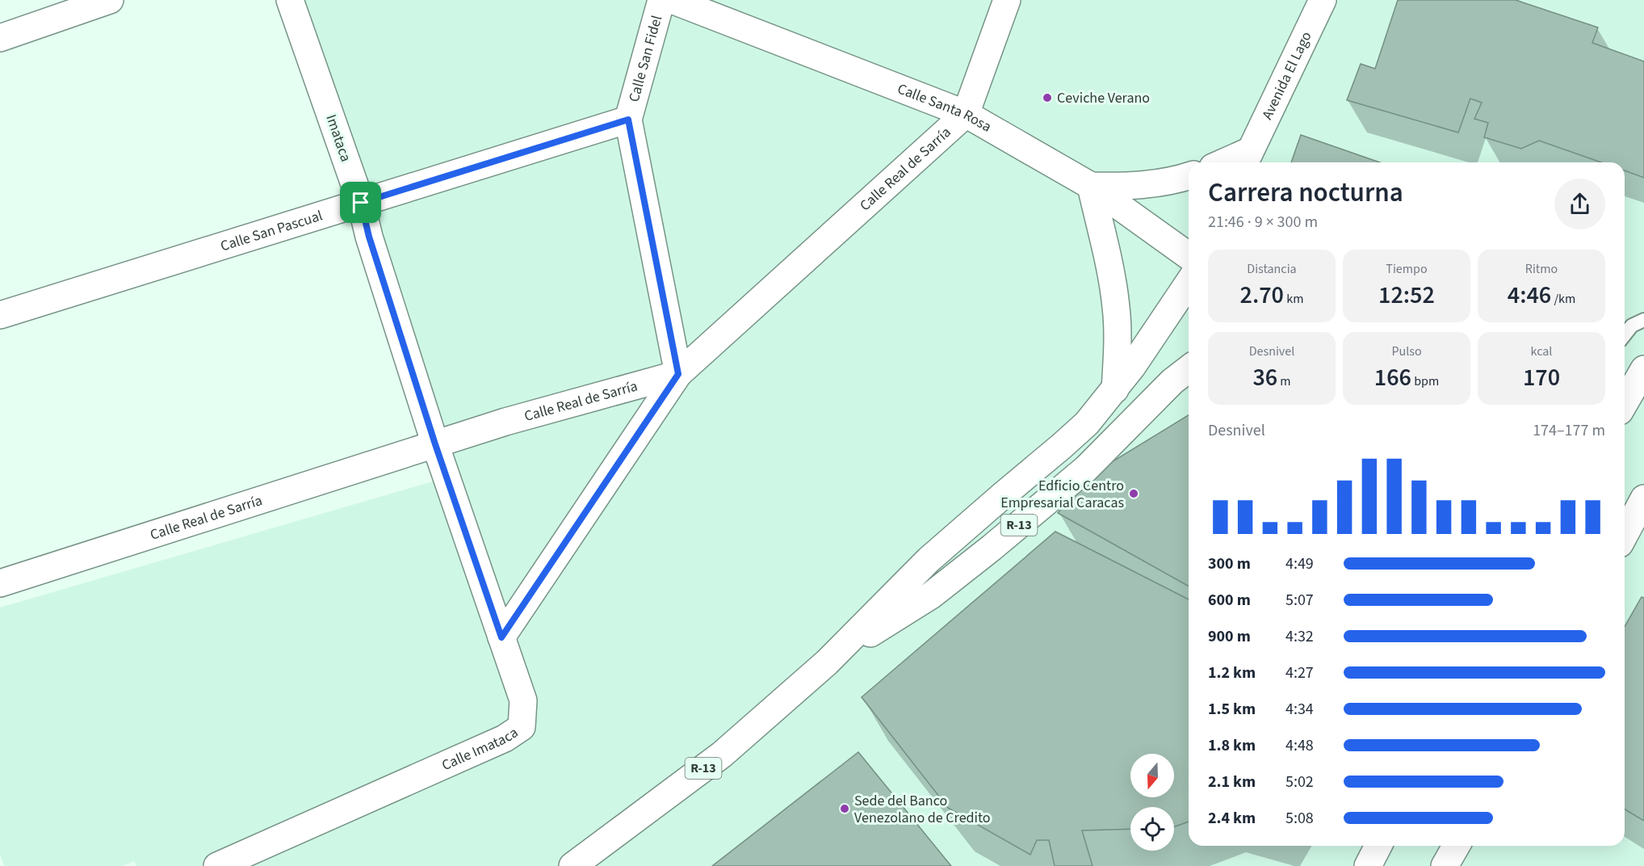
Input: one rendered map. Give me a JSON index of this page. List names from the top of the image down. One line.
{"streets":{"main road":["Calle San Fidel","Avenida El Lago","Calle Santa Rosa","Imataca","Calle Real de Sarría","Calle San Pascual","R-13","Calle Imataca"]},"crossings":[["Calle San Fidel","Calle Real de Sarría"],["Calle San Fidel","Calle San Pascual"],["Calle Santa Rosa","Calle Real de Sarría"],["Imataca","Calle Real de Sarría"],["Imataca","Calle San Pascual"],["Imataca","Calle Imataca"],["Calle Real de Sarría","Calle Imataca"]],"places":["Ceviche Verano","Edficio Centro Empresarial Caracas","Sede del Banco Venezolano de Credito"],"north":"bottom","page":{"heading":["Carrera nocturna","21:46 · 9 × 300 m"],"stats":[["Distancia","2.70 km"],["Tiempo","12:52"],["Ritmo","4:46 /km"],["Desnivel","36 m"],["Pulso","166 bpm"],["kcal","170"]],"chart":["Desnivel","174–177 m"],"list":[{"name":"300 m","note":"4:49"},{"name":"600 m","note":"5:07"},{"name":"900 m","note":"4:32"},{"name":"1.2 km","note":"4:27"},{"name":"1.5 km","note":"4:34"},{"name":"1.8 km","note":"4:48"},{"name":"2.1 km","note":"5:02"},{"name":"2.4 km","note":"5:08"}]}}
